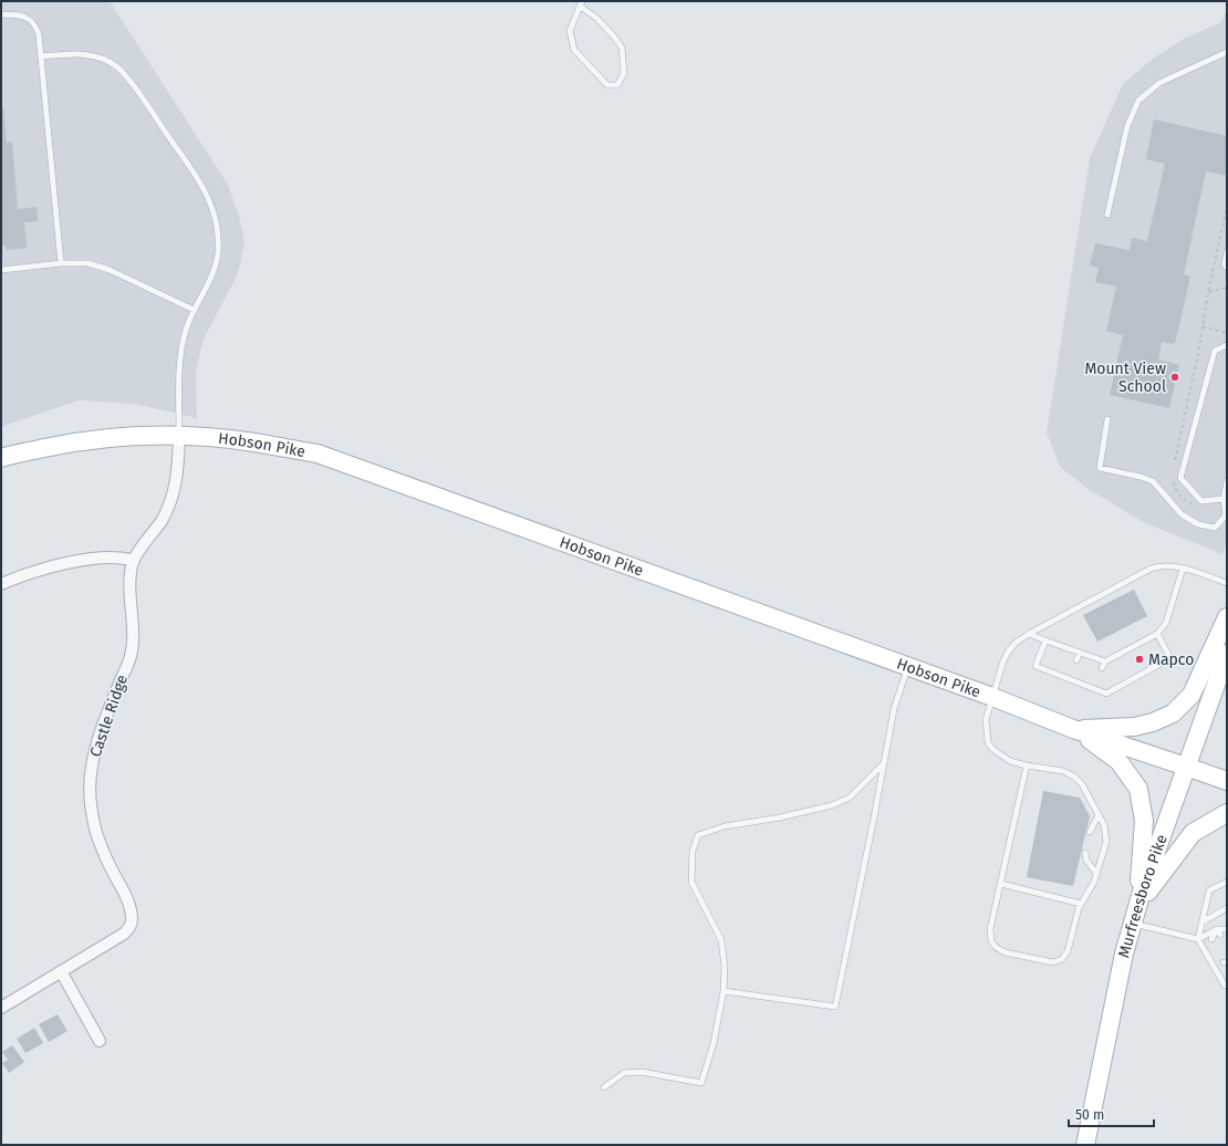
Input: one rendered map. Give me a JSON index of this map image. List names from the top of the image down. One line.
{"streets":{"main road":["Hobson Pike","Murfreesboro Pike"],"street":["Castle Ridge"]},"crossings":[["Hobson Pike","Castle Ridge"],["Hobson Pike","Murfreesboro Pike"]],"places":["Mount View School","Mapco"],"scale_bar":"50 m"}
